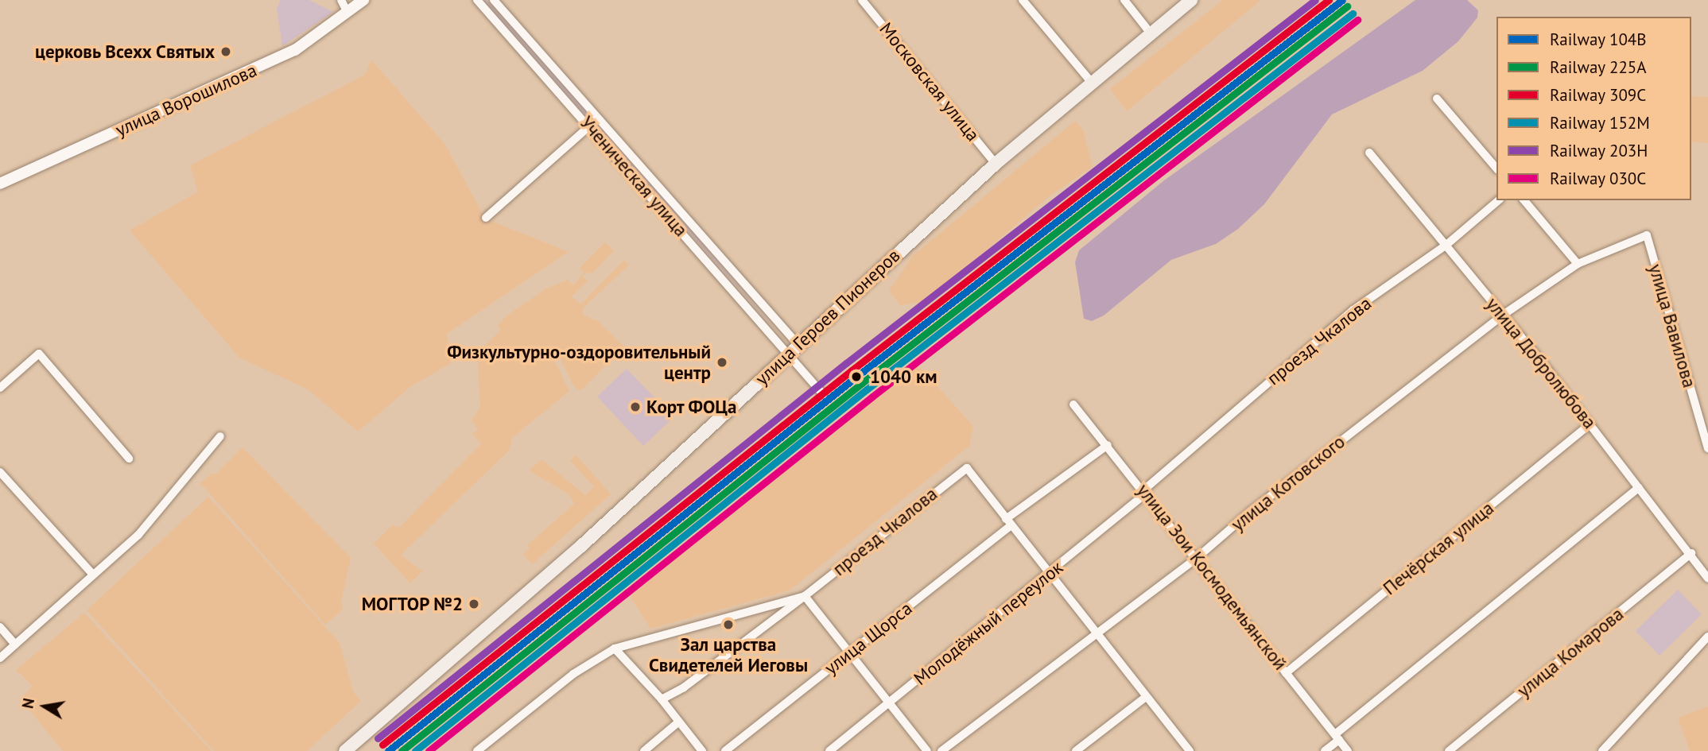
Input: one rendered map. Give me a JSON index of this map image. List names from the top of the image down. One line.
{"streets":{"main road":["улица Ворошилова","улица Героев Пионеров"],"street":["Московская улица","Ученическая улица","улица Вавилова","проезд Чкалова","улица Добролюбова","улица Котовского","Печёрская улица","улица Зои Космодемьянской","Молодёжный переулок","улица Щорса","улица Комарова"]},"crossings":[["Московская улица","улица Героев Пионеров"],["Ученическая улица","улица Героев Пионеров"],["улица Вавилова","улица Котовского"],["проезд Чкалова","улица Добролюбова"],["проезд Чкалова","улица Зои Космодемьянской"],["проезд Чкалова","Молодёжный переулок"],["проезд Чкалова","улица Щорса"],["улица Добролюбова","улица Котовского"],["улица Добролюбова","Печёрская улица"],["улица Добролюбова","улица Комарова"],["улица Котовского","улица Зои Космодемьянской"],["Печёрская улица","улица Зои Космодемьянской"],["улица Зои Космодемьянской","Молодёжный переулок"],["улица Зои Космодемьянской","улица Щорса"]],"places":["церковь Всехх Святых","Физкультурно-оздоровительный центр","1040 км","Корт ФОЦа","МОГТОР №2","Зал царства Свидетелей Иеговы"],"lines":["rail line 104В","rail line 309С","rail line 203Н","rail line 225А","rail line 152М","rail line 030C"],"legend":["Railway 104В","Railway 225А","Railway 309С","Railway 152М","Railway 203Н","Railway 030C"],"north":"left"}
